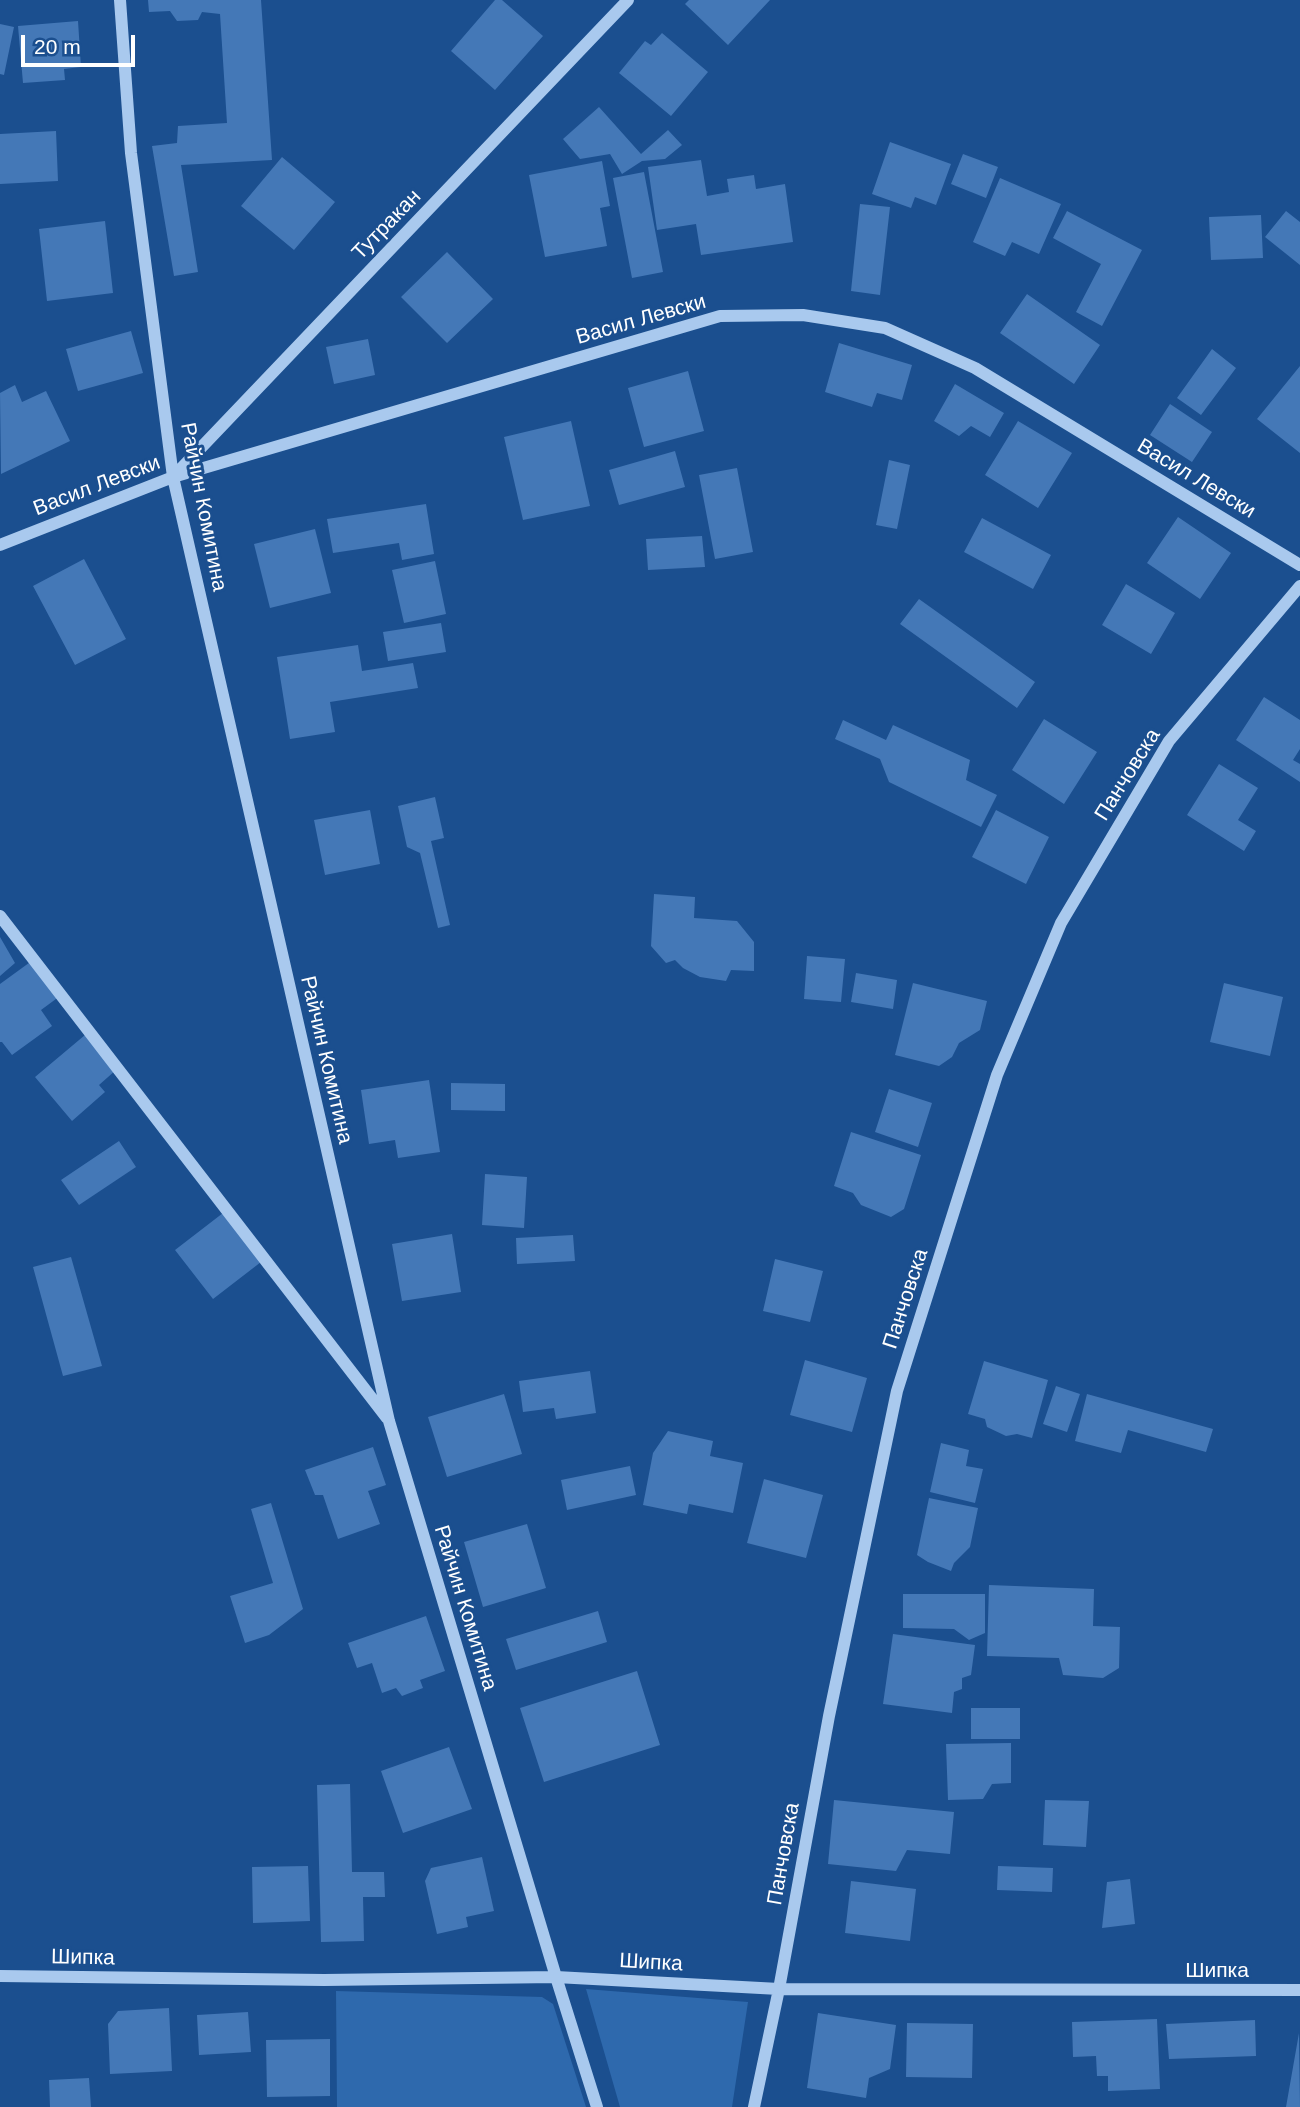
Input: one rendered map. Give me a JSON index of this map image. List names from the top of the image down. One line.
{"streets":{"street":["Тутракан","Васил Левски","Райчин Комитина","Панчовска","Шипка"]},"crossings":[["Тутракан","Васил Левски"],["Тутракан","Райчин Комитина"],["Васил Левски","Райчин Комитина"],["Райчин Комитина","Шипка"],["Панчовска","Шипка"]],"scale_bar":"20 m"}
